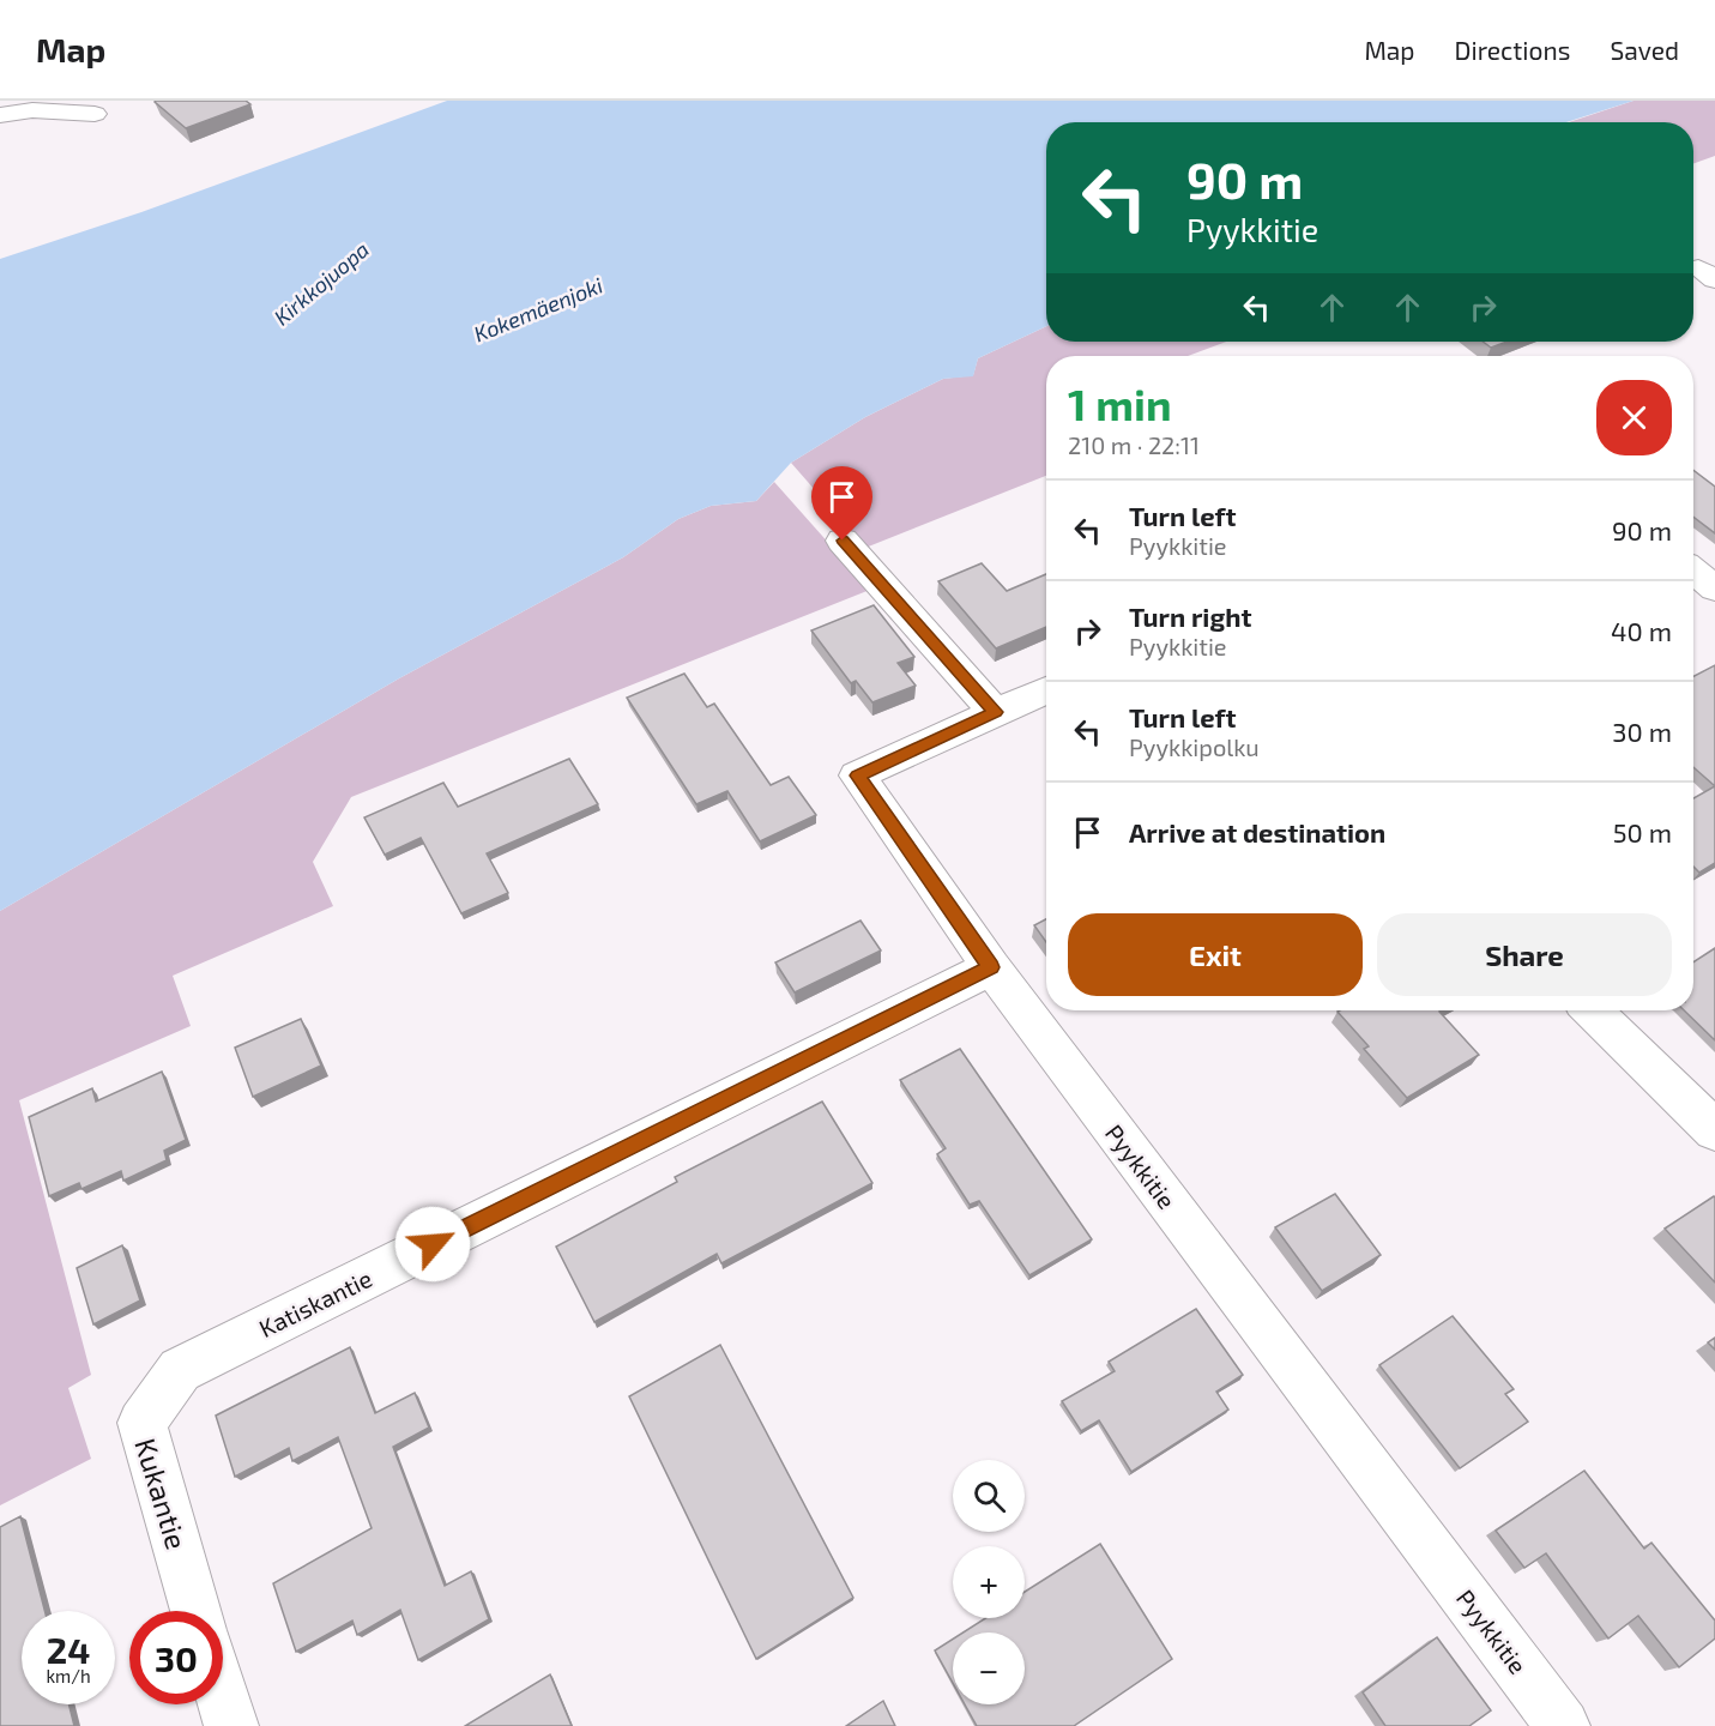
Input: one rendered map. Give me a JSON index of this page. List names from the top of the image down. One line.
{"streets":{"street":["Pyykkitie","Katiskantie","Kukantie"]},"crossings":[["Pyykkitie","Katiskantie"],["Katiskantie","Kukantie"]],"water":["Kirkkojuopa","Kokemäenjoki"],"page":{"header":"Map","nav":["Map","Directions","Saved"],"turn":["90 m","Pyykkitie"],"heading":["1 min","210 m · 22:11"],"list":[{"name":"Turn left","note":"Pyykkitie","value":"90 m"},{"name":"Turn right","note":"Pyykkitie","value":"40 m"},{"name":"Turn left","note":"Pyykkipolku","value":"30 m"},{"name":"Arrive at destination","value":"50 m"}],"buttons":["Exit","Share"],"map_buttons":["+","−"],"speed":"24 km/h","limit":"30"}}
